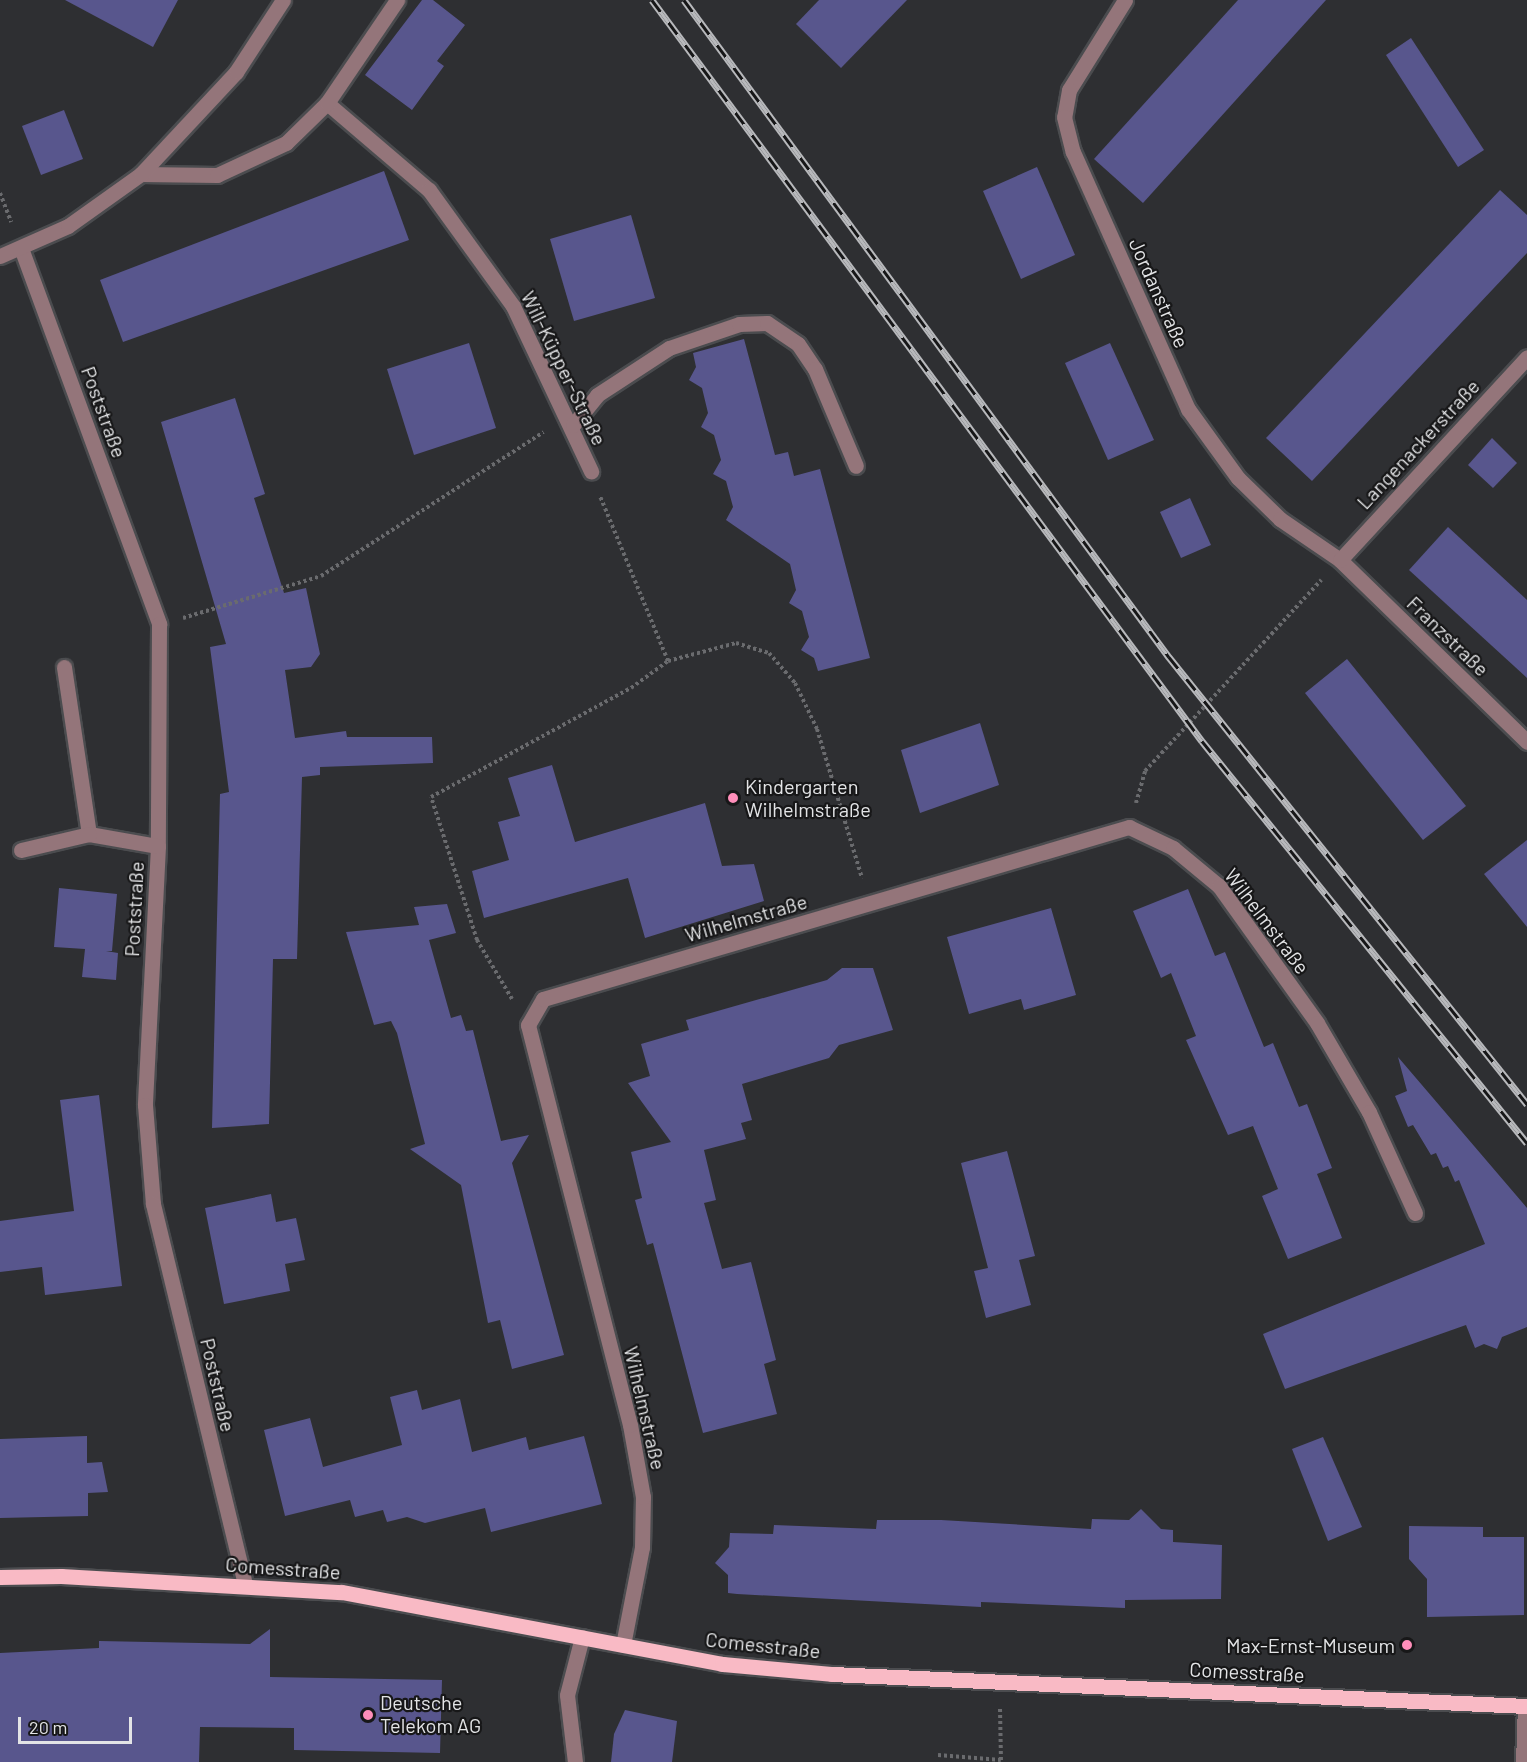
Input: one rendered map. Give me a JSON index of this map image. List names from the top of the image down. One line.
{"streets":{"main road":["Comesstraße"],"street":["Jordanstraße","Will-Küpper-Straße","Poststraße","Langenackerstraße","Franzstraße","Wilhelmstraße"]},"crossings":[["Jordanstraße","Langenackerstraße"],["Jordanstraße","Franzstraße"],["Poststraße","Comesstraße"],["Langenackerstraße","Franzstraße"],["Wilhelmstraße","Comesstraße"]],"places":["Kindergarten Wilhelmstraße","Max-Ernst-Museum","Deutsche Telekom AG"],"scale_bar":"20 m"}
